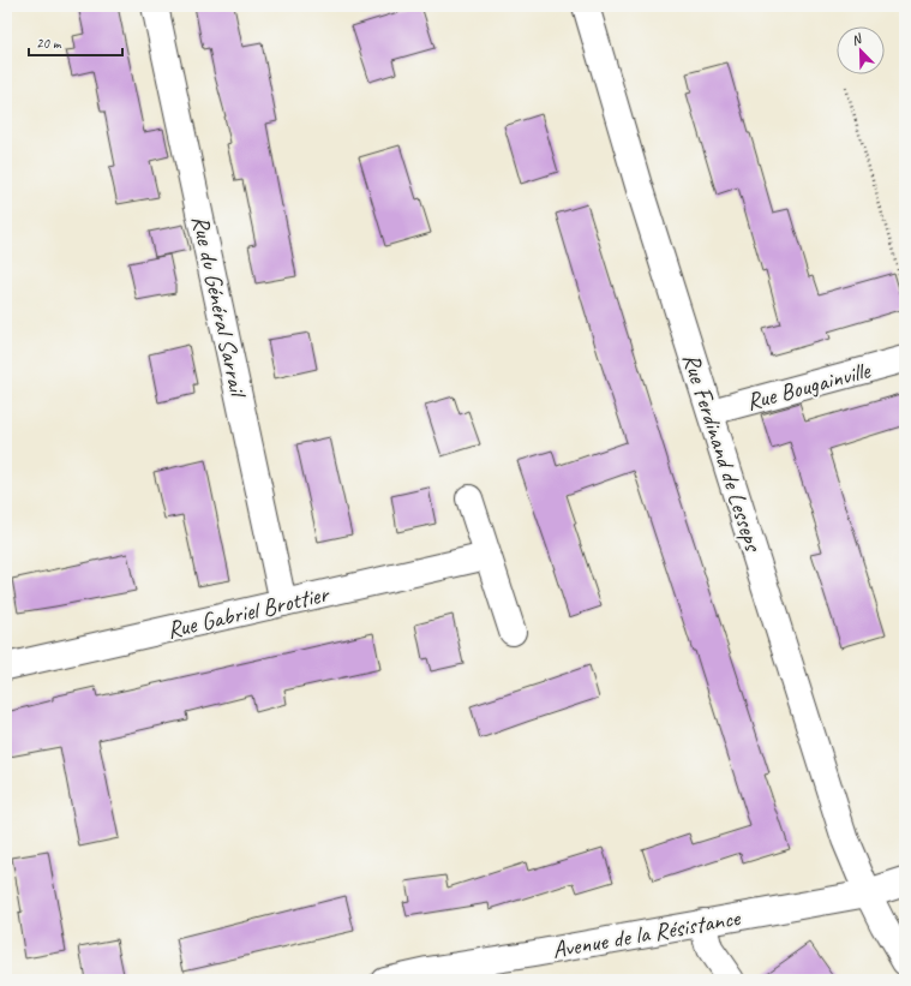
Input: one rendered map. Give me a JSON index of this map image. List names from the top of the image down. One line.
{"streets":{"street":["Rue du Général Sarrail","Rue Bougainville","Rue Ferdinand de Lesseps","Rue Gabriel Brottier","Avenue de la Résistance"]},"crossings":[["Rue du Général Sarrail","Rue Gabriel Brottier"],["Rue Bougainville","Rue Ferdinand de Lesseps"],["Rue Ferdinand de Lesseps","Avenue de la Résistance"]],"scale_bar":"20 m","north":"top left"}
